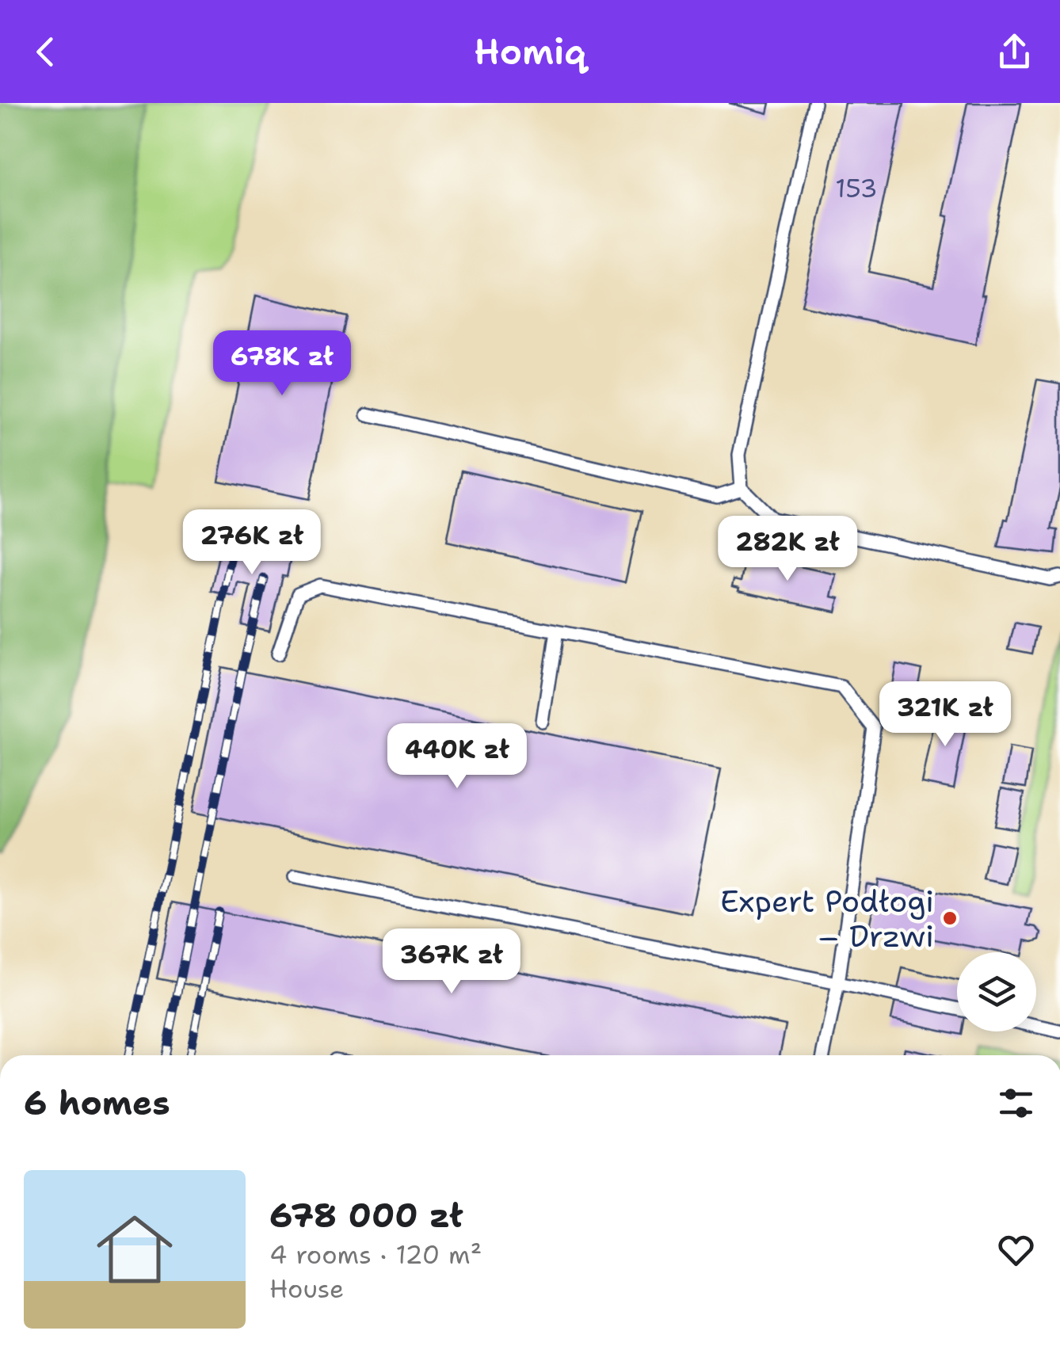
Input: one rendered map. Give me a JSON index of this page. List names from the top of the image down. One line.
{"places":["Expert Podłogi – Drzwi"],"house_numbers":["153"],"page":{"header":"Homiq","price":["678K zł","276K zł","282K zł","321K zł","440K zł","367K zł"],"heading":"6 homes","list":[{"name":"678 000 zł","note":"4 rooms · 120 m² · House"}]}}
